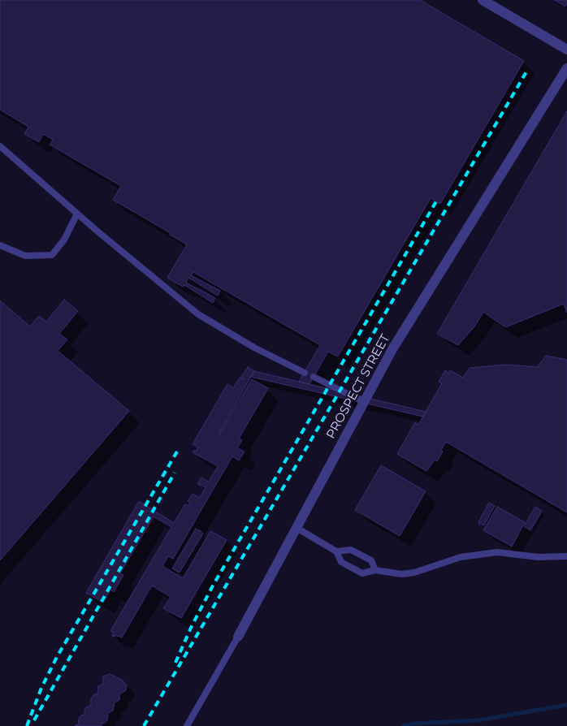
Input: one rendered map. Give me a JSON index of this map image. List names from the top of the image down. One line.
{"streets":{"street":["PROSPECT STREET"]}}
